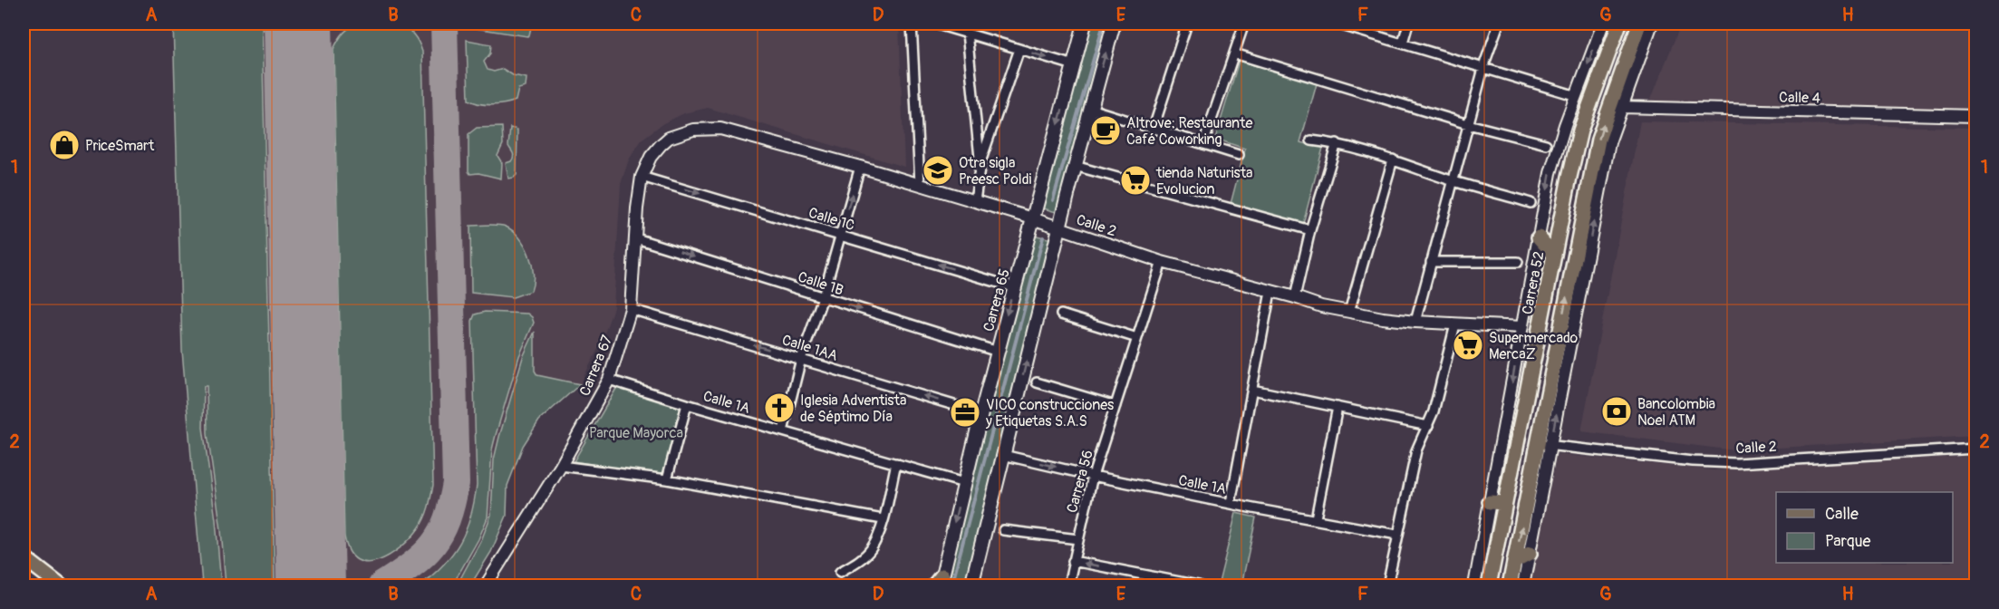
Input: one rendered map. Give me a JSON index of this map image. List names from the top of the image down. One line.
{"streets":{"main road":["Carrera 52","Carrera 65"],"street":["Calle 4","Calle 1C","Calle 2","Calle 1B","Calle 1AA","Carrera 67","Calle 1A","Carrera 56"]},"crossings":[["Calle 1C","Carrera 65"],["Calle 1C","Carrera 67"],["Calle 2","Carrera 52"],["Calle 2","Carrera 65"],["Calle 2","Carrera 67"],["Calle 2","Carrera 56"],["Calle 1B","Carrera 65"],["Calle 1B","Carrera 67"],["Carrera 65","Calle 1AA"],["Carrera 65","Calle 1A"],["Calle 1AA","Carrera 67"],["Carrera 67","Calle 1A"],["Calle 1A","Carrera 56"]],"one_way":["Calle 1B","Calle 1AA"],"parks":["Parque Mayorca"],"places":{"cafe":["Altrove: Restaurante Café Coworking"],"shop":["PriceSmart"],"school or university":["Otra sigla Preesc Poldi"],"supermarket":["tienda Naturista Evolucion","Supermercado MercaZ"],"church":["Iglesia Adventista de Séptimo Día"],"bank":["Bancolombia Noel ATM"],"office":["VICO construcciones y Etiquetas S.A.S"]},"legend":["Calle","Parque"],"grid":{"columns":["A","B","C","D","E","F","G","H"],"rows":["1","2"]}}
